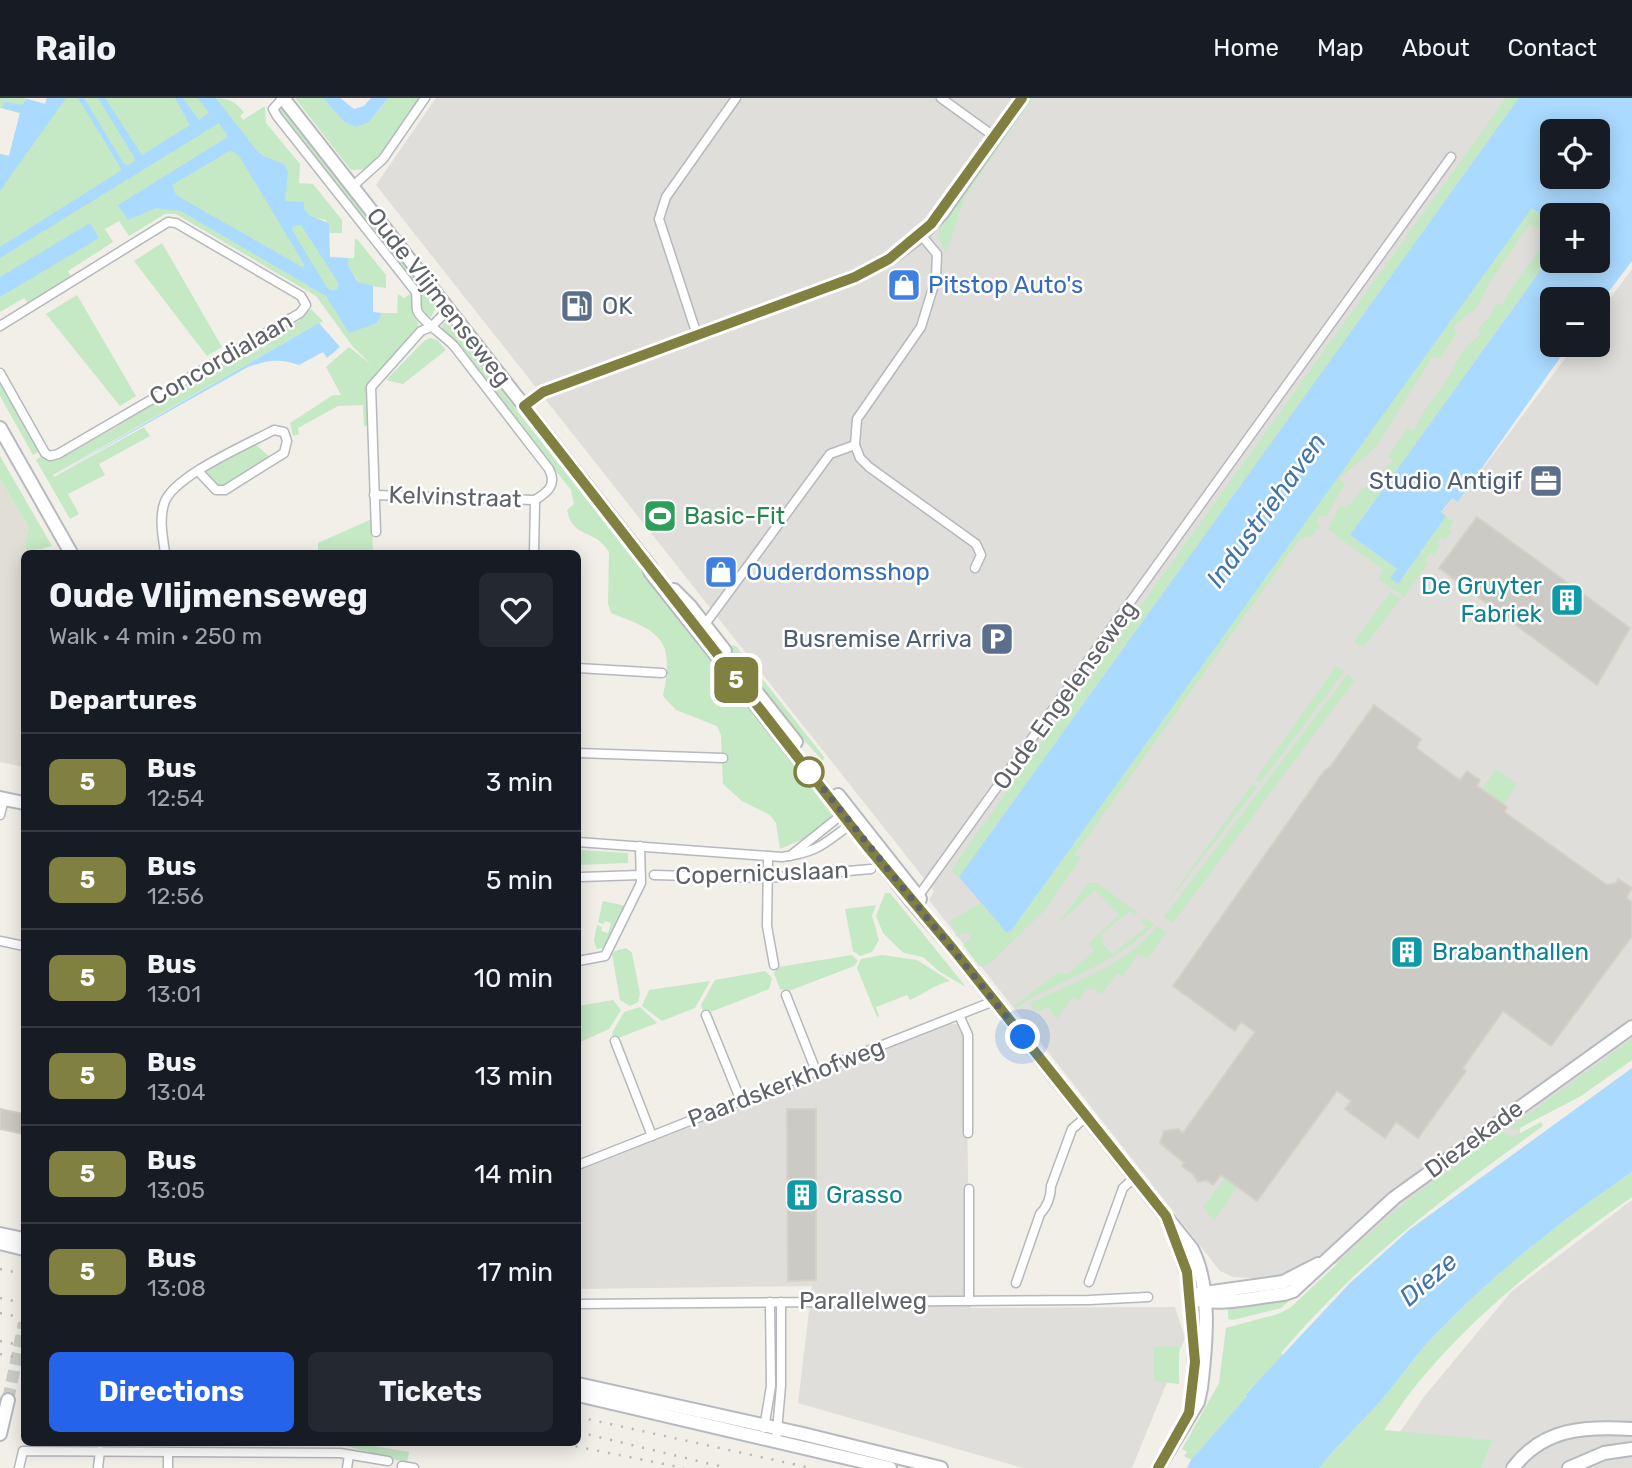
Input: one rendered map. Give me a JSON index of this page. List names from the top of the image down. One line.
{"streets":{"street":["Oude Vlijmenseweg","Concordialaan","Kelvinstraat","Oude Engelenseweg","Copernicuslaan","Paardskerkhofweg","Diezekade","Parallelweg"]},"crossings":[["Oude Vlijmenseweg","Kelvinstraat"],["Oude Vlijmenseweg","Oude Engelenseweg"],["Oude Vlijmenseweg","Copernicuslaan"]],"water":["Industriehaven","Dieze"],"places":{"shop":["Pitstop Auto's","Ouderdomsshop"],"fuel station":["OK"],"office":["Studio Antigif"],"sports":["Basic-Fit"],"building":["De Gruyter Fabriek","Brabanthallen","Grasso"],"parking":["Busremise Arriva"]},"lines":["bus line 5"],"page":{"header":"Railo","nav":["Home","Map","About","Contact"],"on_map":"5","map_buttons":["+","−"],"heading":[["Oude Vlijmenseweg","Walk · 4 min · 250 m"],"Departures"],"list":[{"mark":"5","name":"Bus","note":"12:54","value":"3 min"},{"mark":"5","name":"Bus","note":"12:56","value":"5 min"},{"mark":"5","name":"Bus","note":"13:01","value":"10 min"},{"mark":"5","name":"Bus","note":"13:04","value":"13 min"},{"mark":"5","name":"Bus","note":"13:05","value":"14 min"},{"mark":"5","name":"Bus","note":"13:08","value":"17 min"}],"buttons":["Directions","Tickets"]}}
